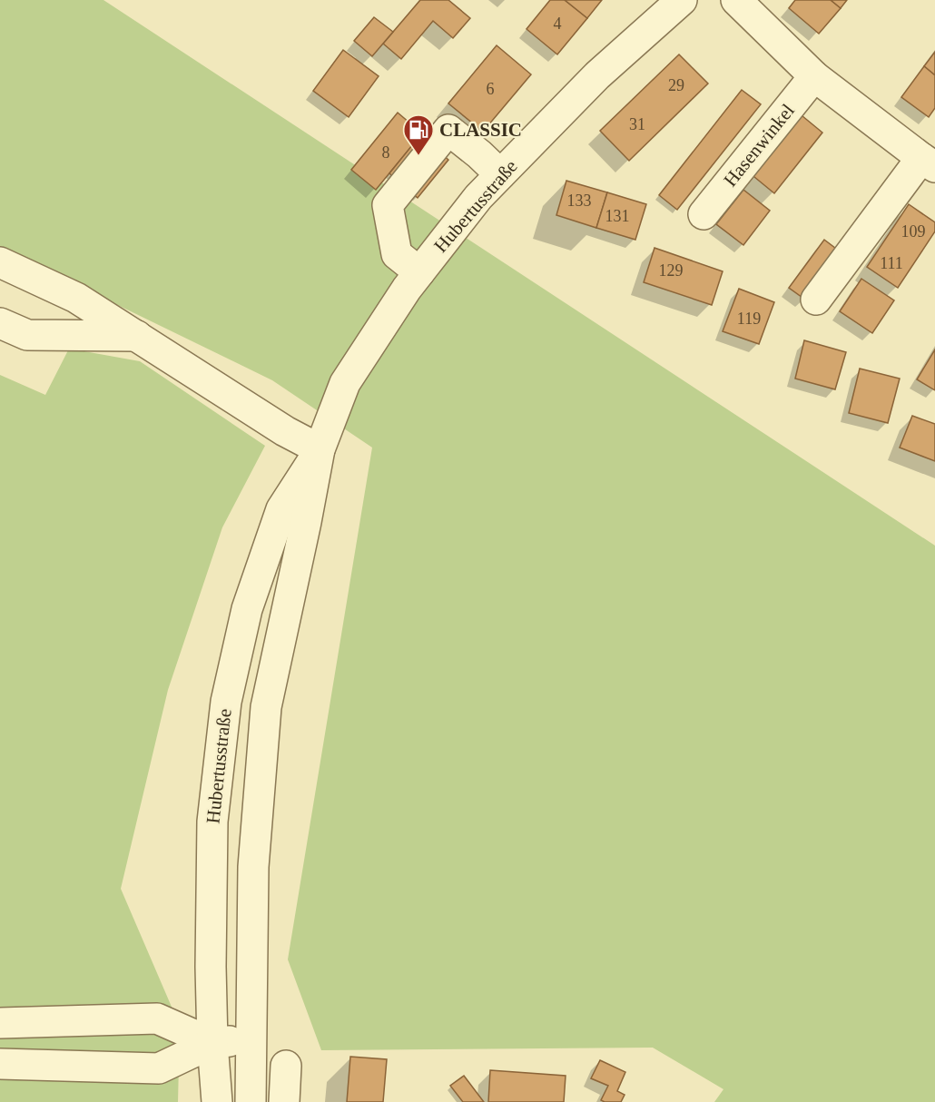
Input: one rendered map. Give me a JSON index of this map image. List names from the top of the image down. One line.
{"streets":{"street":["Hasenwinkel","Hubertusstraße"]},"places":{"fuel station":["CLASSIC"]},"house_numbers":["4","29","6","31","8","133","131","109","111","129","119"]}
